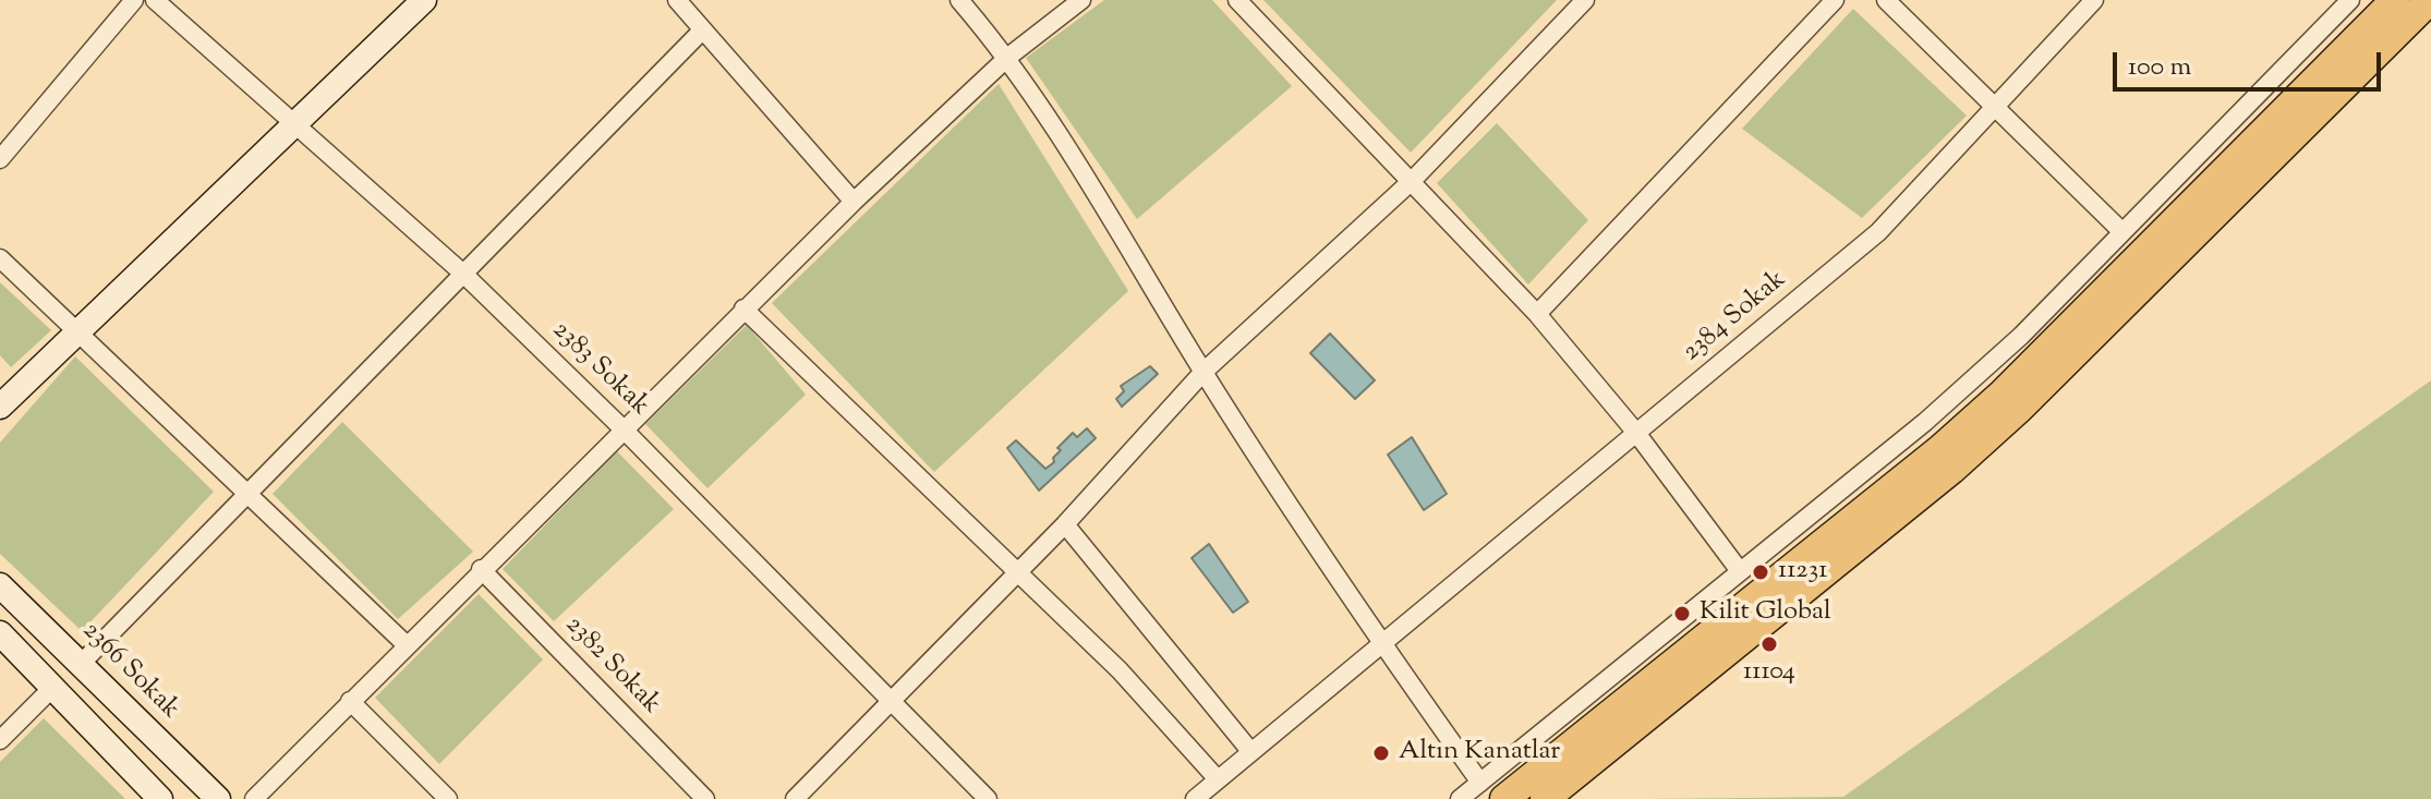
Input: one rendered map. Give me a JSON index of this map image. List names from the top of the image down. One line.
{"streets":{"street":["2384 Sokak","2383 Sokak","2382 Sokak","2366 Sokak"]},"places":["11231","Kilit Global","11104","Altın Kanatlar"],"scale_bar":"100 m"}
